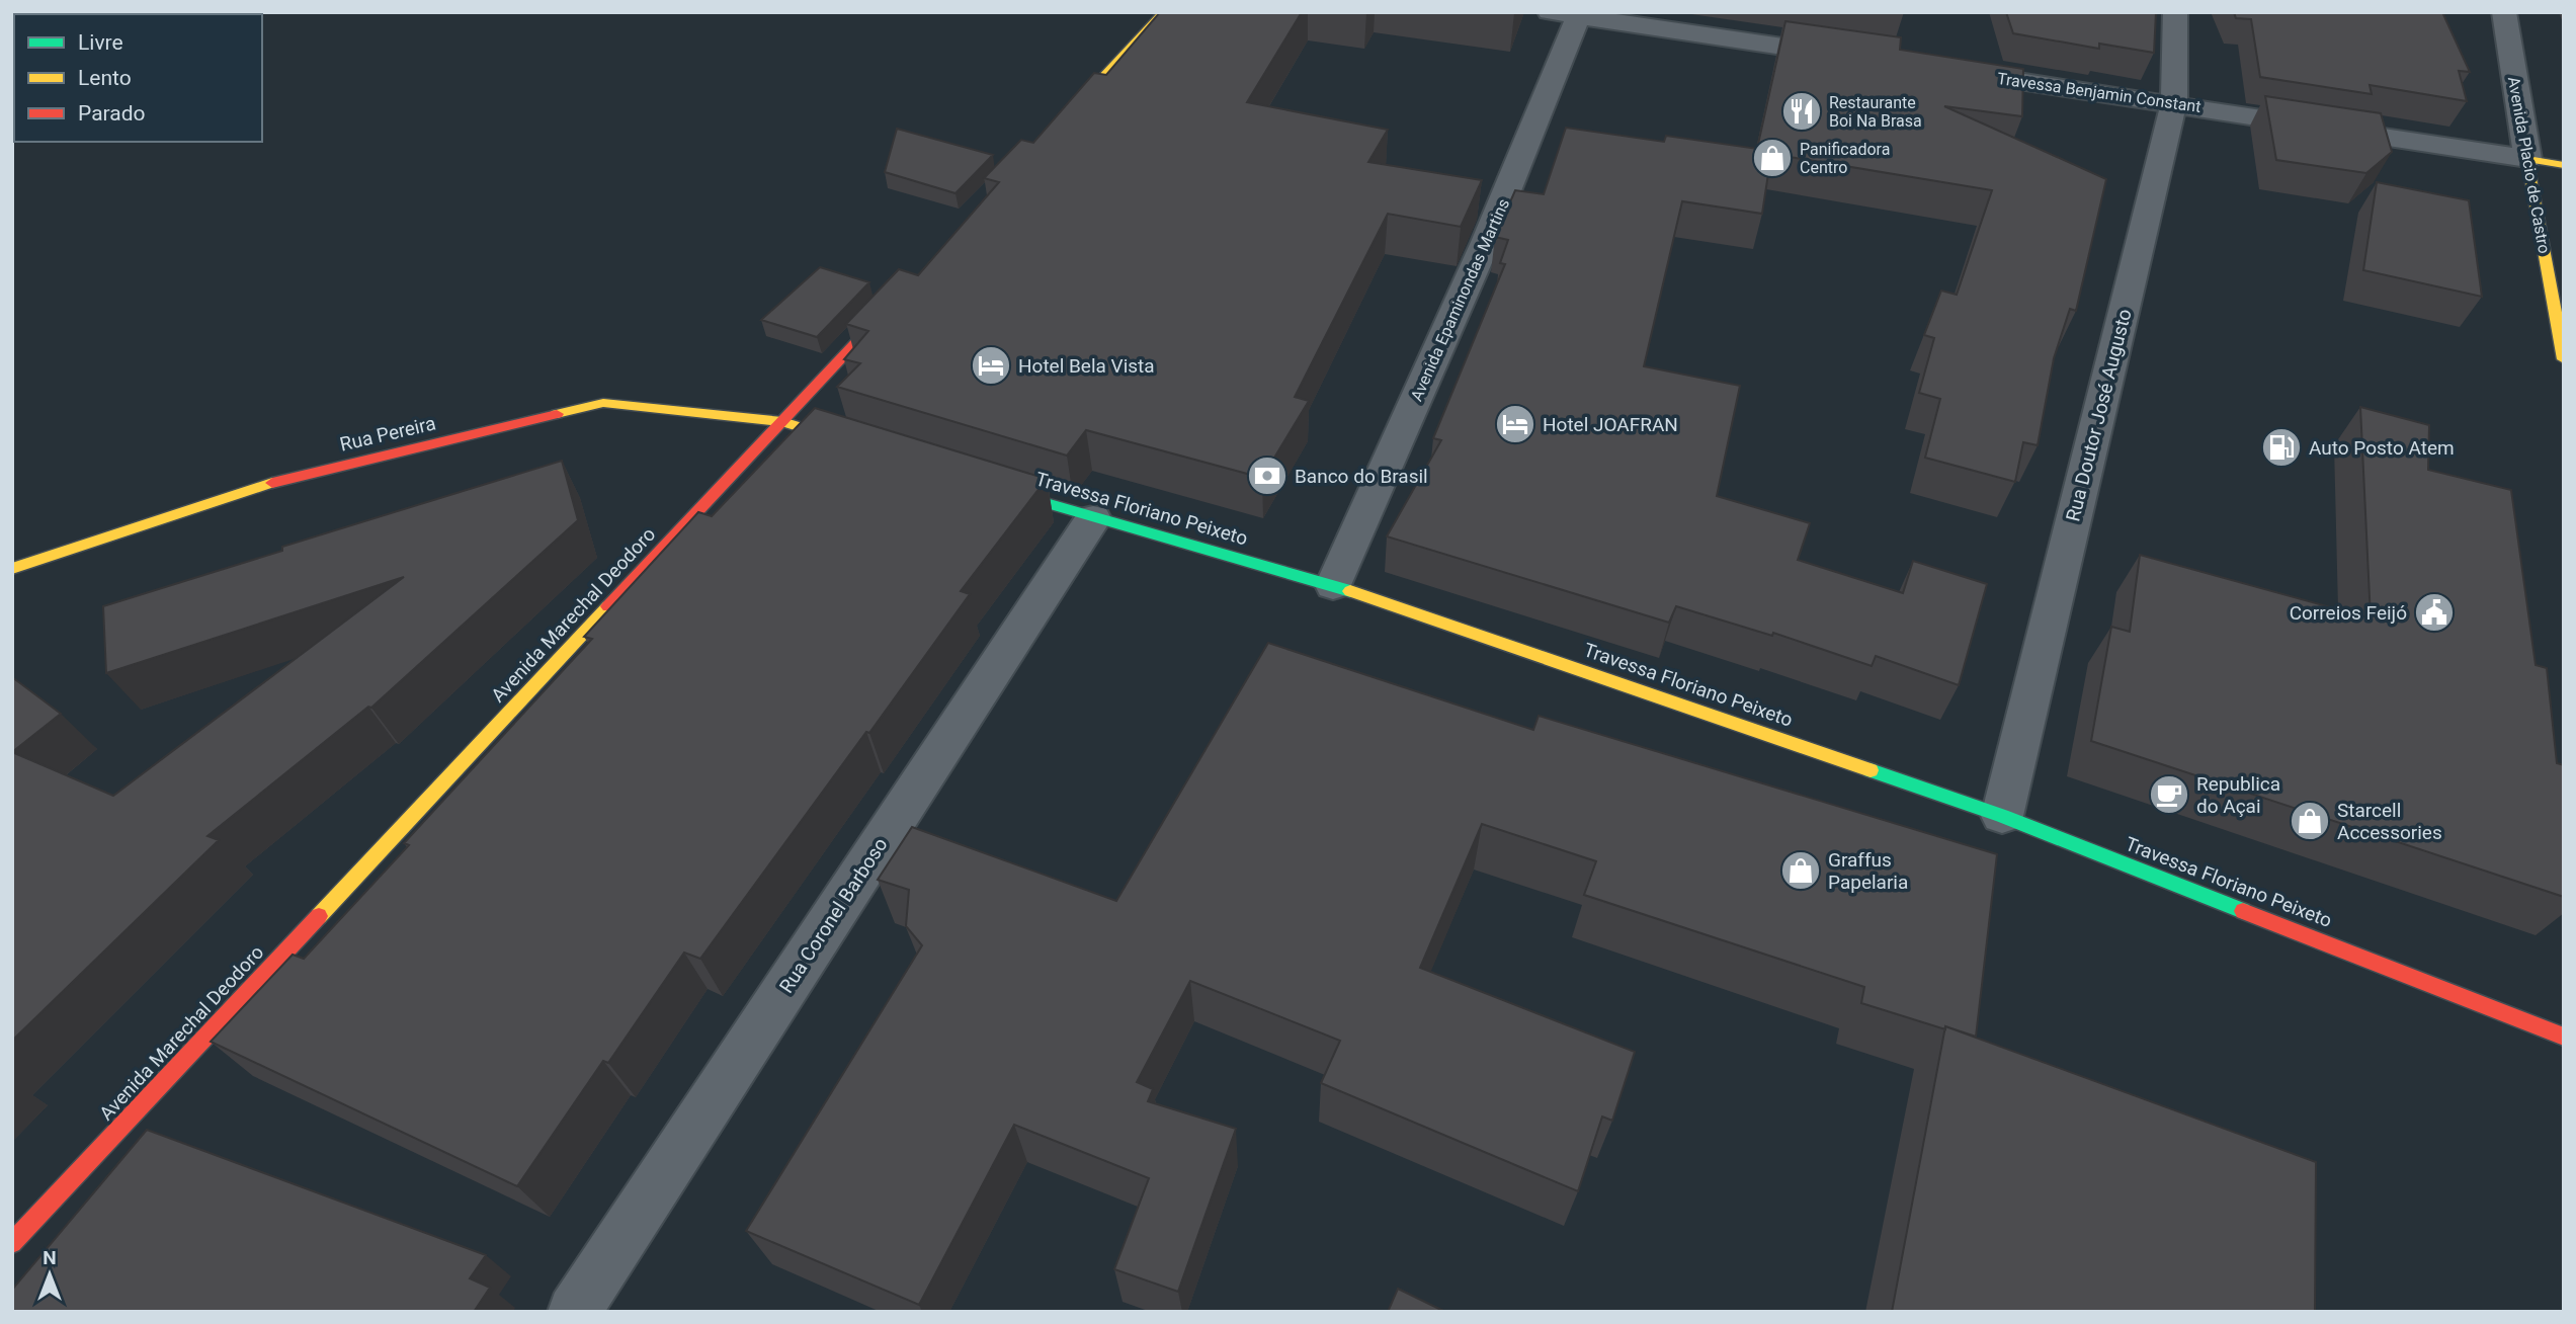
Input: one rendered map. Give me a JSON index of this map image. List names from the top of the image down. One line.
{"streets":{"main road":["Travessa Benjamin Constant","Avenida Placio de Castro","Rua Pereira","Travessa Floriano Peixeto","Avenida Marechal Deodoro"],"street":["Avenida Epaminondas Martins","Rua Doutor José Augusto","Rua Coronel Barboso"]},"crossings":[["Travessa Benjamin Constant","Avenida Placio de Castro"],["Travessa Benjamin Constant","Rua Doutor José Augusto"],["Avenida Epaminondas Martins","Travessa Floriano Peixeto"],["Rua Doutor José Augusto","Travessa Floriano Peixeto"],["Rua Pereira","Avenida Marechal Deodoro"],["Travessa Floriano Peixeto","Rua Coronel Barboso"]],"places":{"restaurant":["Restaurante Boi Na Brasa"],"shop":["Panificadora Centro","Starcell Accessories","Graffus Papelaria"],"hotel":["Hotel Bela Vista","Hotel JOAFRAN"],"fuel station":["Auto Posto Atem"],"bank":["Banco do Brasil"],"public building":["Correios Feijó"],"cafe":["Republica do Açai"]},"legend":["Livre","Lento","Parado"],"north":"top"}
